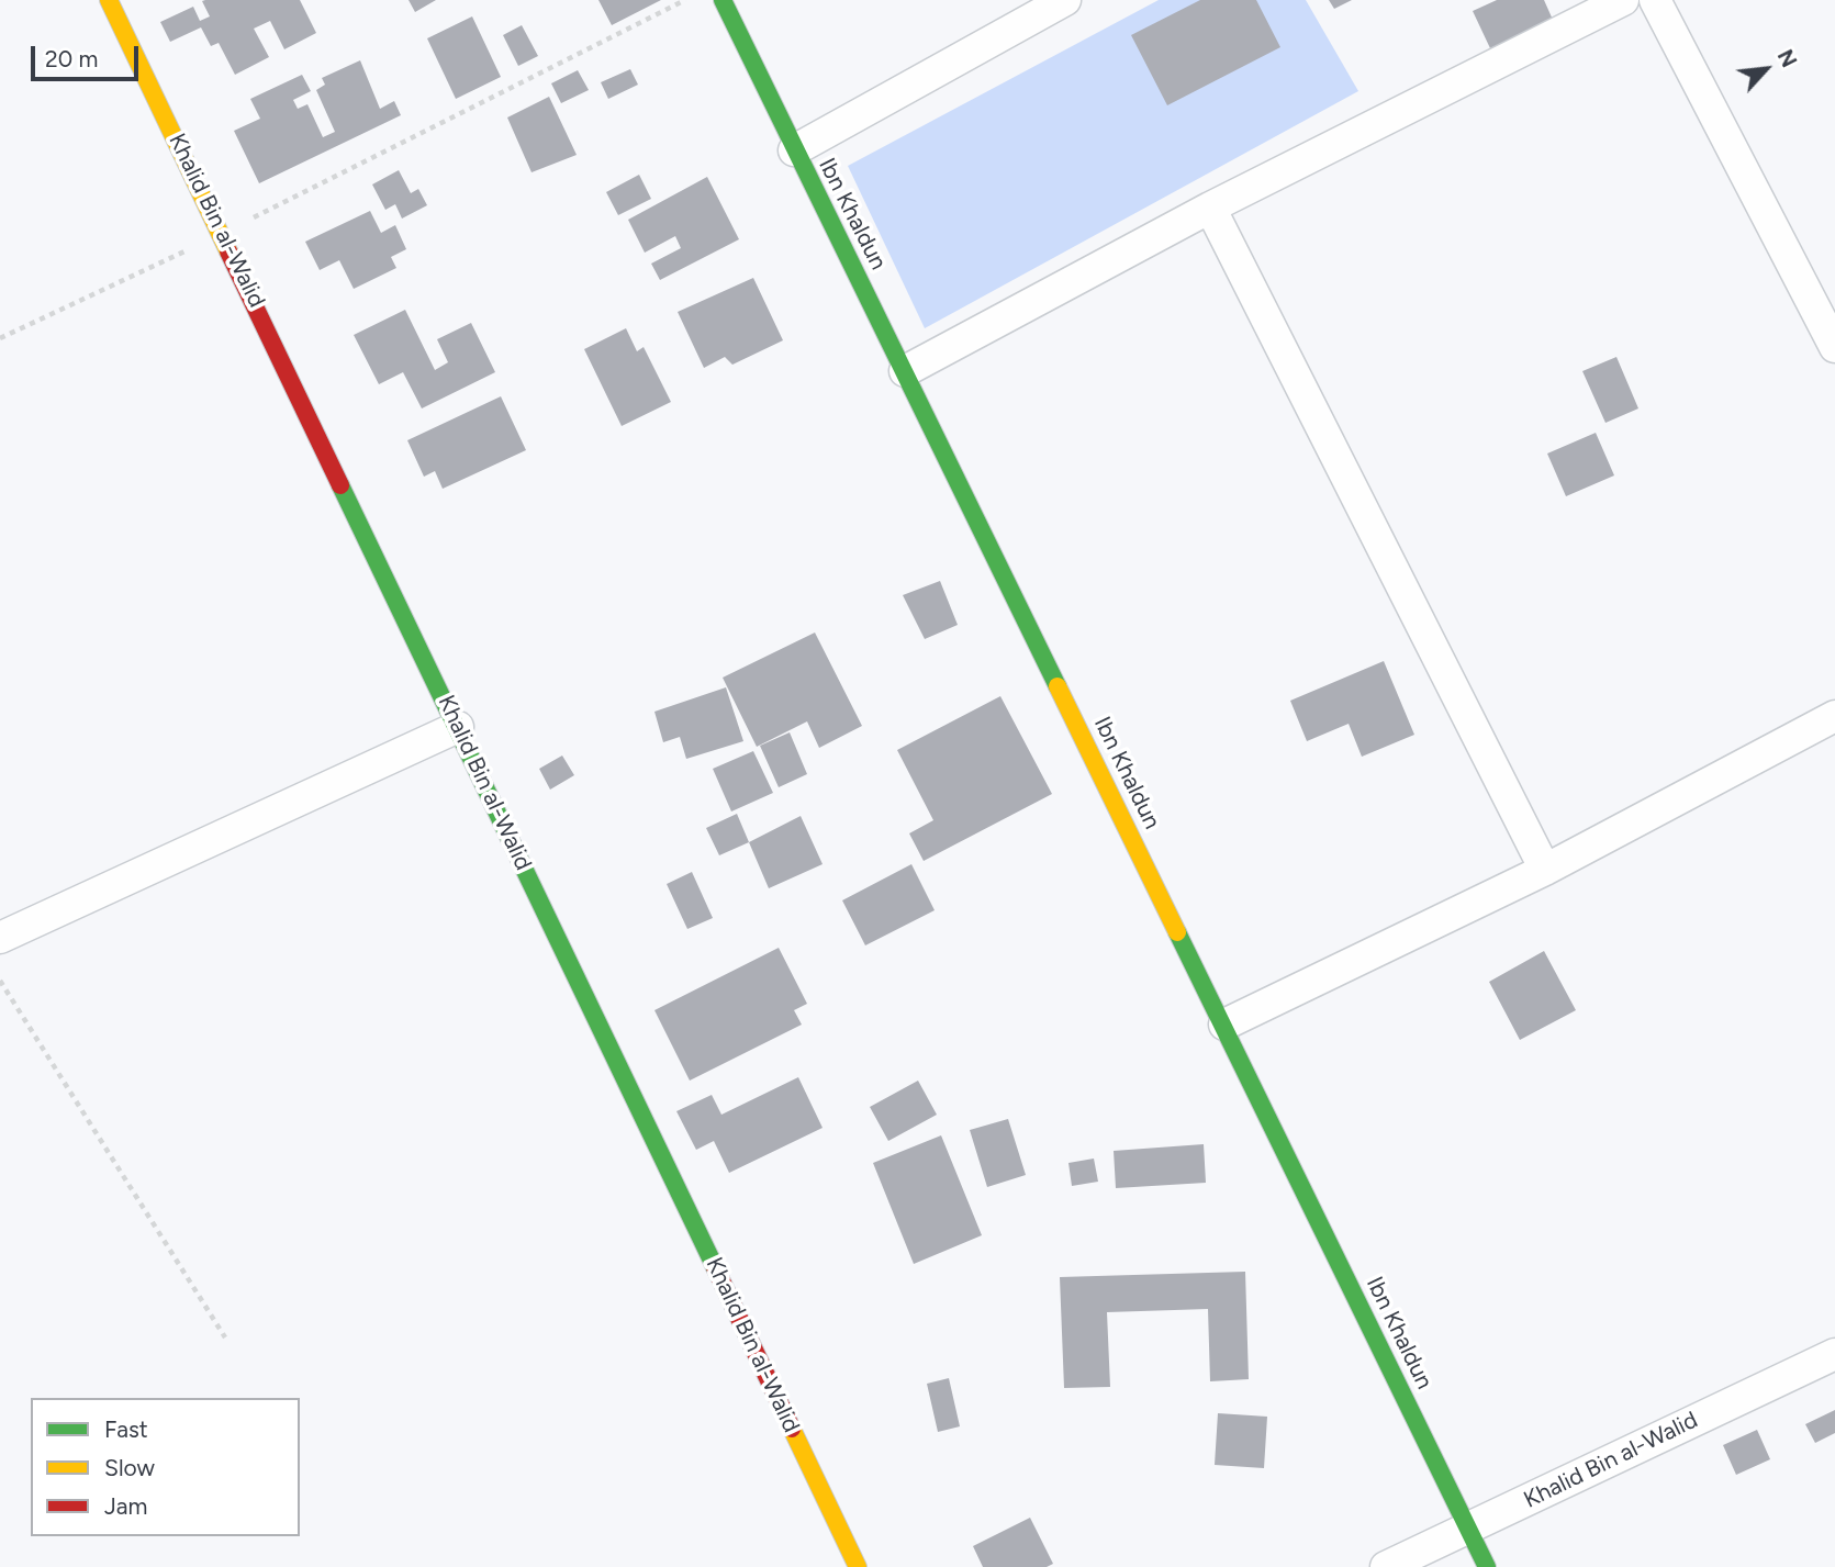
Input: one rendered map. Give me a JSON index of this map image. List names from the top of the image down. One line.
{"streets":{"street":["Ibn Khaldun","Khalid Bin al-Walid"]},"crossings":[["Ibn Khaldun","Khalid Bin al-Walid"]],"legend":["Fast","Slow","Jam"],"scale_bar":"20 m","north":"top right"}
